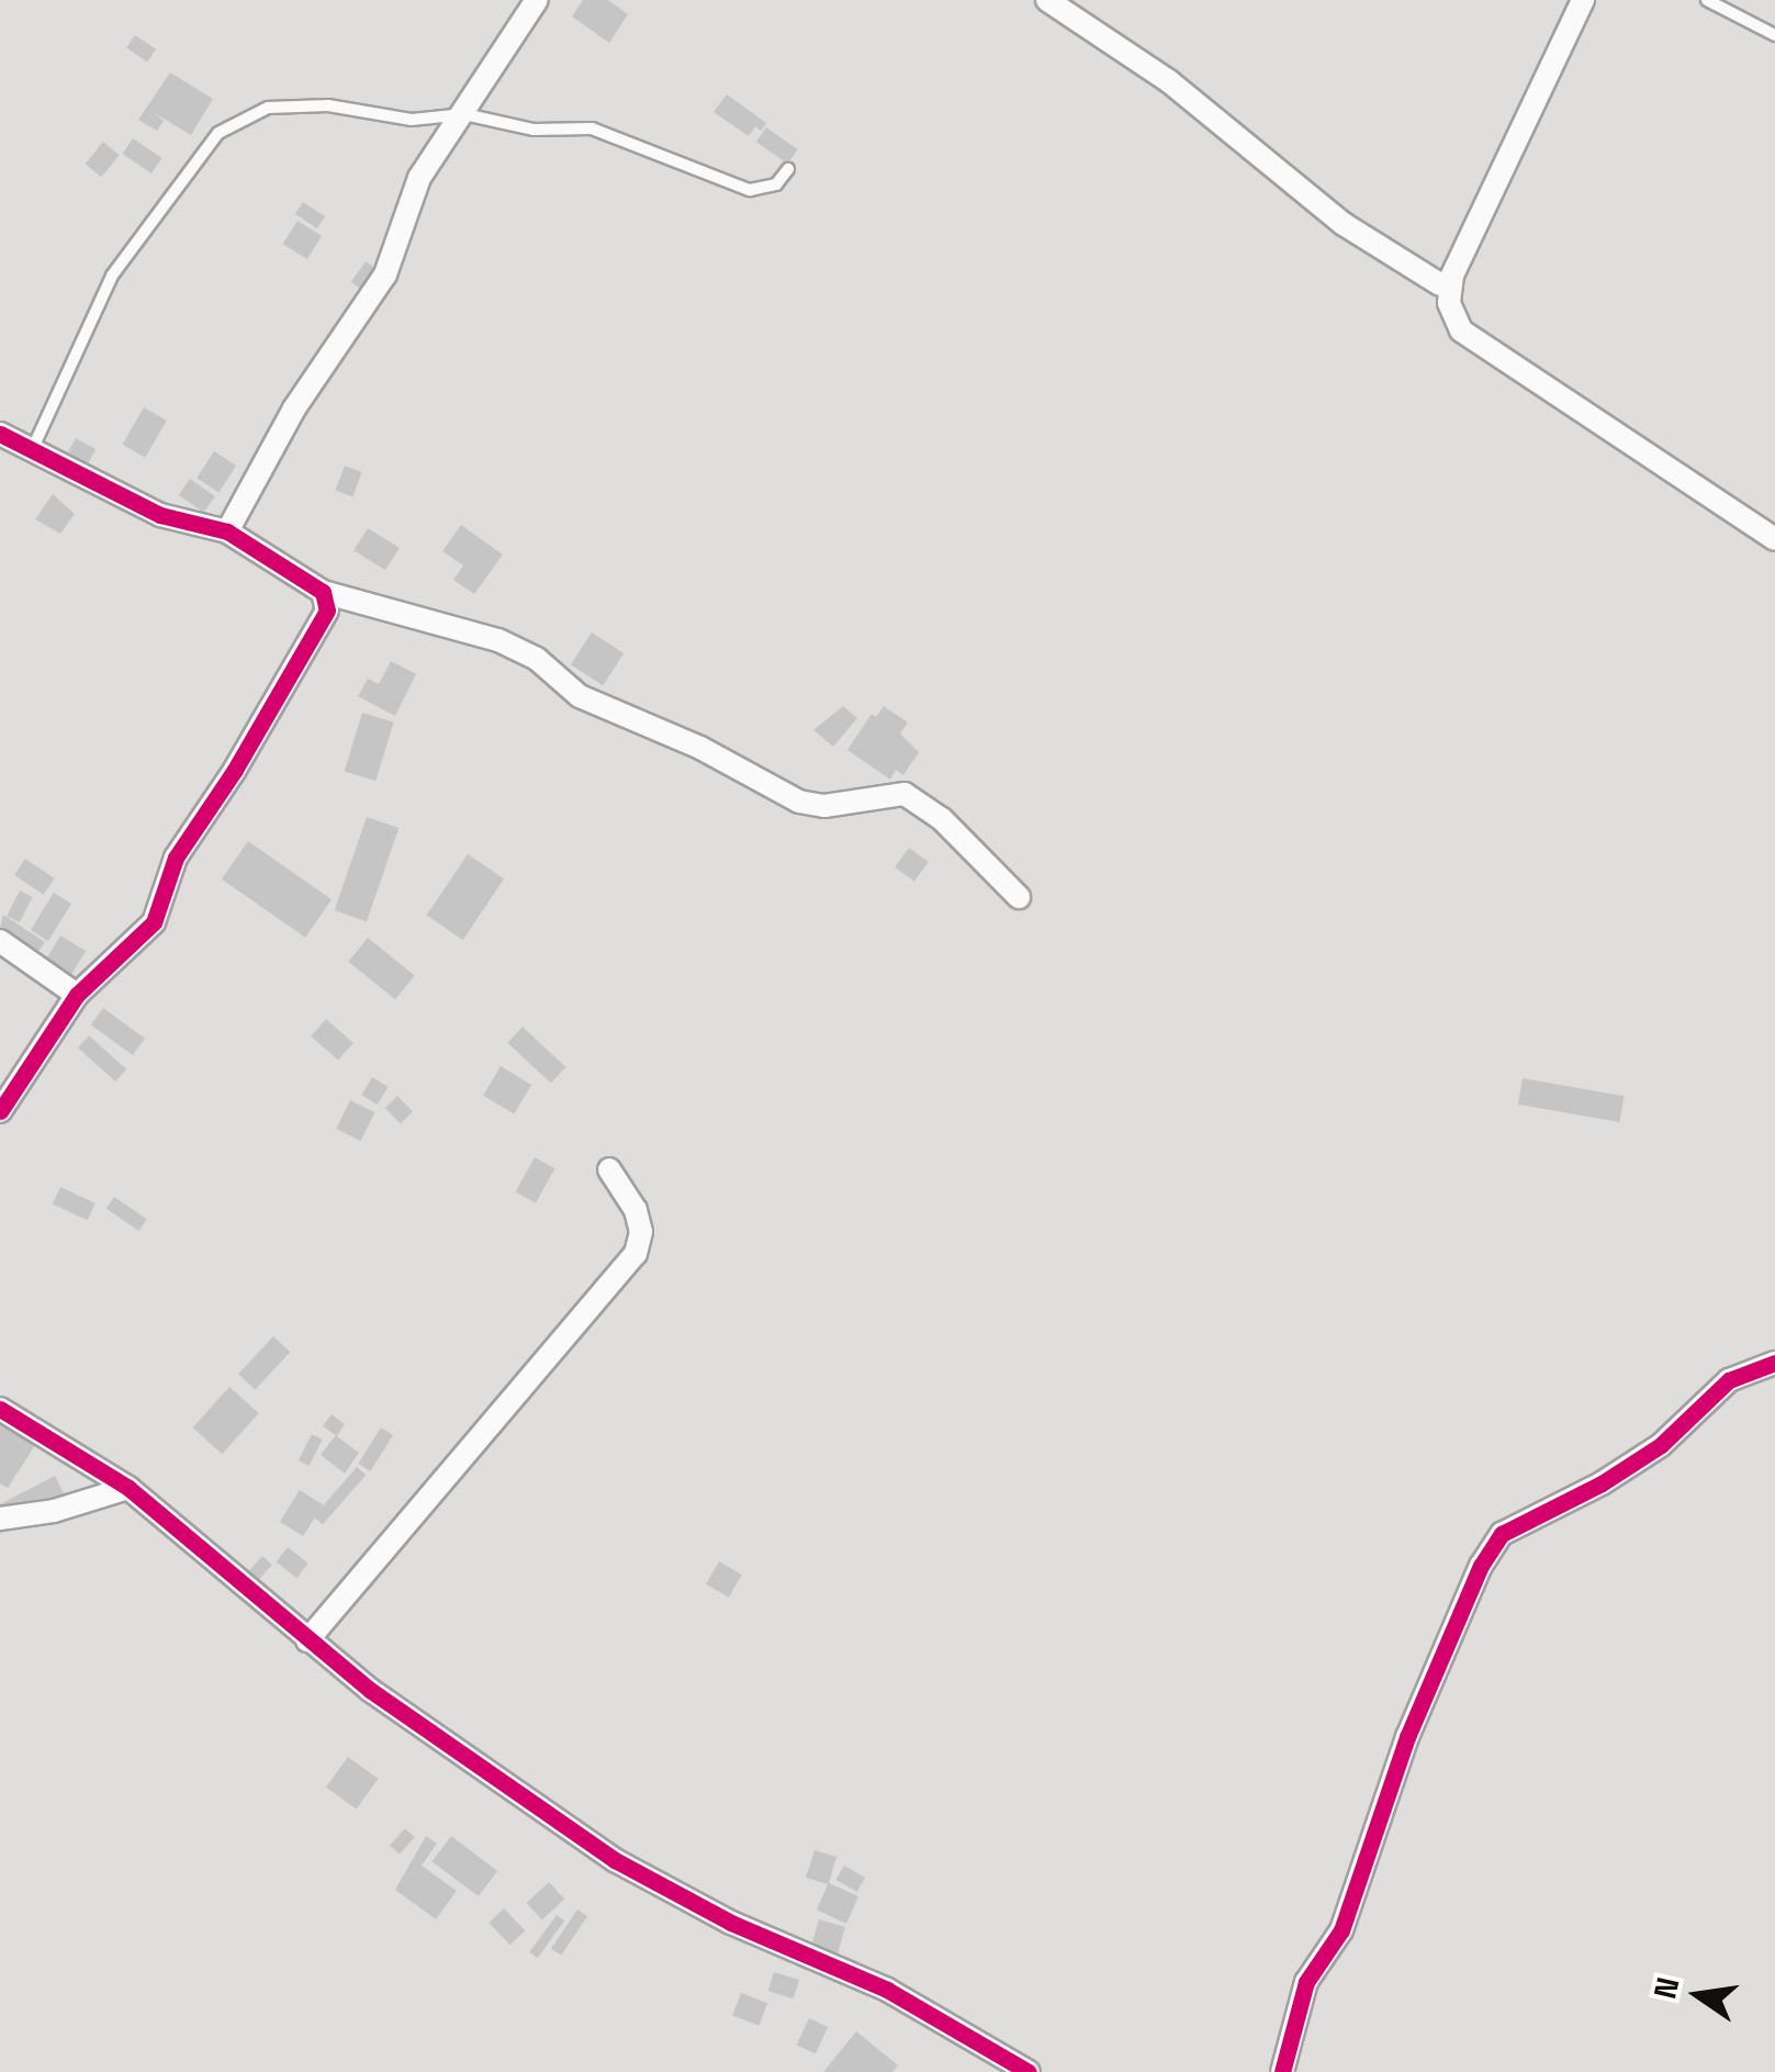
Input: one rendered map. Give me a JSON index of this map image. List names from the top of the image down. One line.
{"north":"left"}
